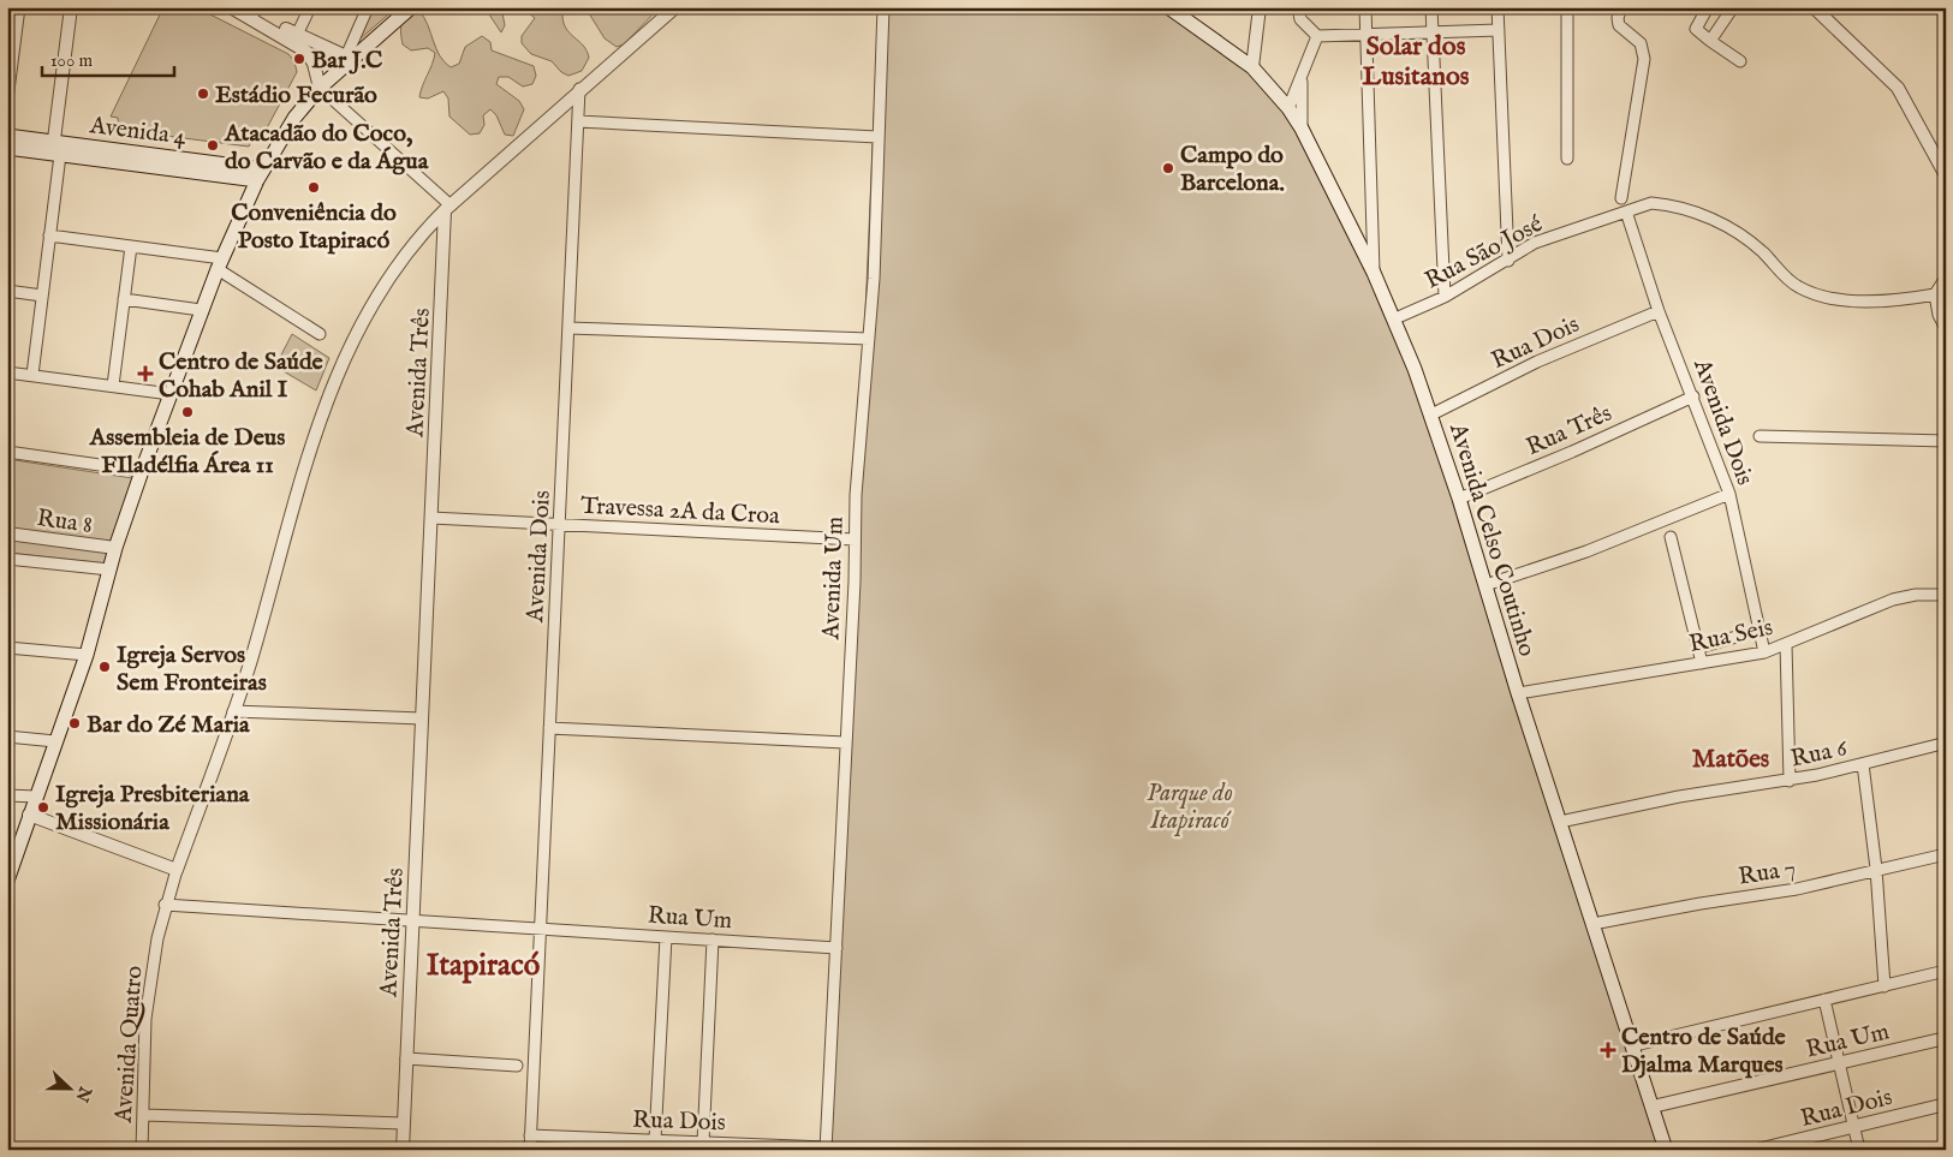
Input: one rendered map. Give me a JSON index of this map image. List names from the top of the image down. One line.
{"streets":{"main road":["Avenida 4","Avenida Celso Coutinho"],"street":["Rua São José","Rua Dois","Avenida Três","Avenida Dois","Rua Três","Travessa 2A da Croa","Rua 8","Avenida Um","Rua Seis","Rua 6","Rua 7","Rua Um","Avenida Quatro"]},"crossings":[["Rua São José","Avenida Dois"],["Rua São José","Avenida Celso Coutinho"],["Rua Dois","Avenida Dois"],["Rua Dois","Avenida Celso Coutinho"],["Rua Dois","Avenida Um"],["Avenida Três","Travessa 2A da Croa"],["Avenida Três","Rua Um"],["Avenida Três","Avenida Quatro"],["Avenida Dois","Rua Três"],["Avenida Dois","Travessa 2A da Croa"],["Avenida Dois","Rua Seis"],["Avenida Dois","Rua Um"],["Rua Três","Avenida Celso Coutinho"],["Travessa 2A da Croa","Avenida Um"],["Avenida Celso Coutinho","Rua Seis"],["Avenida Celso Coutinho","Rua 6"],["Avenida Celso Coutinho","Rua 7"],["Avenida Celso Coutinho","Rua Um"],["Avenida Um","Rua Um"],["Rua Um","Avenida Quatro"]],"districts":["Solar dos Lusitanos","Matões","Itapiracó"],"parks":["Parque do Itapiracó"],"places":{"other":["Bar J.C","Estádio Fecurão","Atacadão do Coco, do Carvão e da Água","Campo do Barcelona.","Conveniência do Posto Itapiracó","Assembleia de Deus FIladélfia Área 11","Igreja Servos Sem Fronteiras","Bar do Zé Maria","Igreja Presbiteriana Missionária"],"health":["Centro de Saúde Cohab Anil I","Centro de Saúde Djalma Marques"]},"scale_bar":"100 m","north":"right"}
